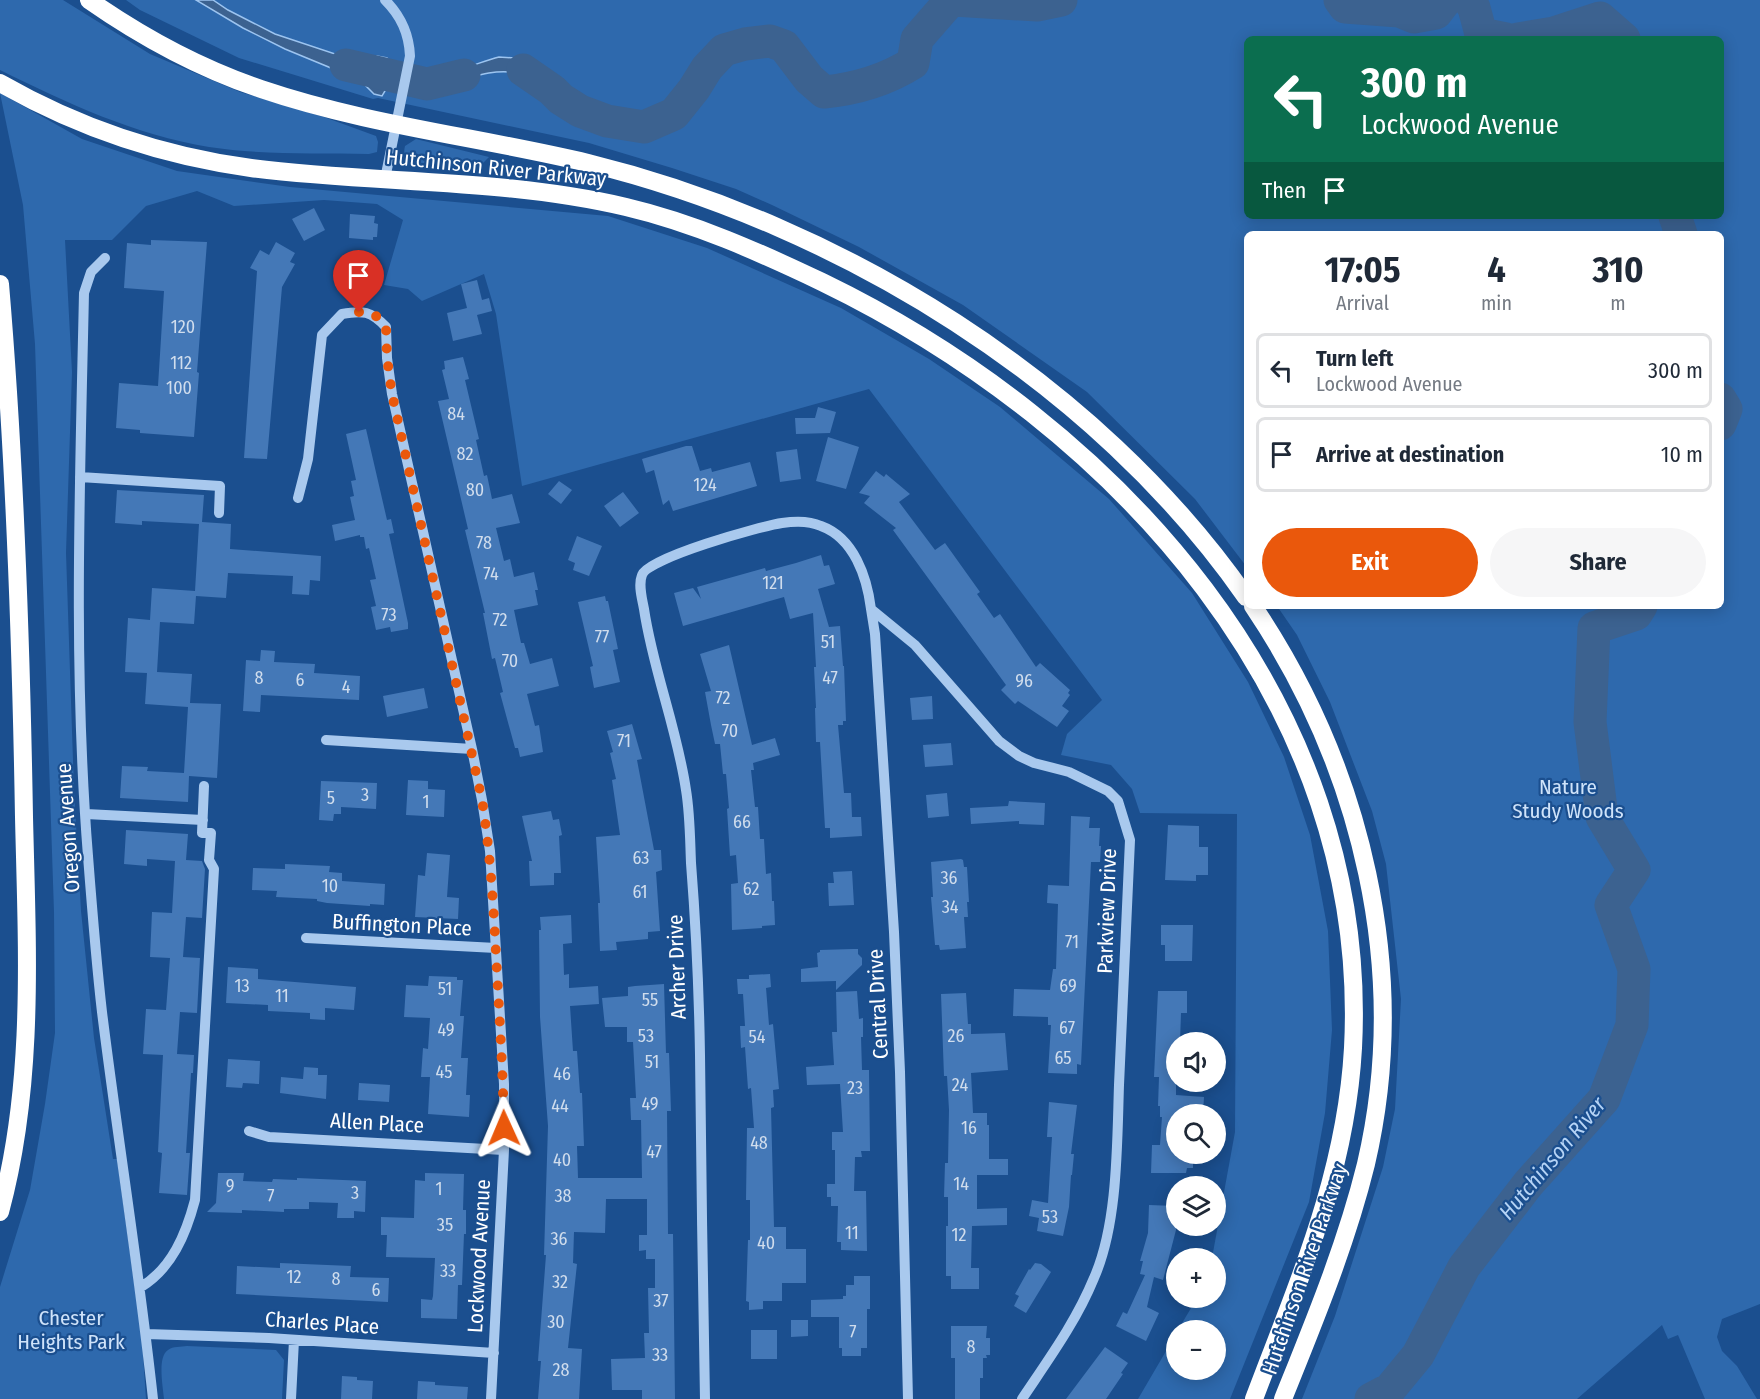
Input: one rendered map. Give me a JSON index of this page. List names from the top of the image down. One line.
{"streets":{"highway":["Hutchinson River Parkway"],"street":["Oregon Avenue","Parkview Drive","Buffington Place","Archer Drive","Central Drive","Allen Place","Lockwood Avenue","Charles Place"]},"crossings":[["Oregon Avenue","Charles Place"],["Parkview Drive","Archer Drive"],["Parkview Drive","Central Drive"],["Buffington Place","Lockwood Avenue"],["Archer Drive","Central Drive"],["Allen Place","Lockwood Avenue"],["Lockwood Avenue","Charles Place"]],"water":["Hutchinson River"],"parks":["Nature Study Woods","Chester Heights Park"],"house_numbers":["120","112","100","84","82","124","80","78","74","121","73","72","77","51","70","8","47","6","96","4","72","70","71","3","5","1","66","63","36","10","62","61","34","71","13","69","51","11","55","67","49","53","26","54","65","51","45","46","24","23","49","44","16","48","47","40","14","9","1","3","7","38","53","35","11","12","36","40","33","12","8","32","6","37","30","7","8","33","28"],"page":{"turn":["300 m","Lockwood Avenue"],"then":"Then","eta":["17:05","Arrival","4","min","310","m"],"list":[{"name":"Turn left","note":"Lockwood Avenue","value":"300 m"},{"name":"Arrive at destination","value":"10 m"}],"buttons":["Exit","Share"],"map_buttons":["+","−"]}}
